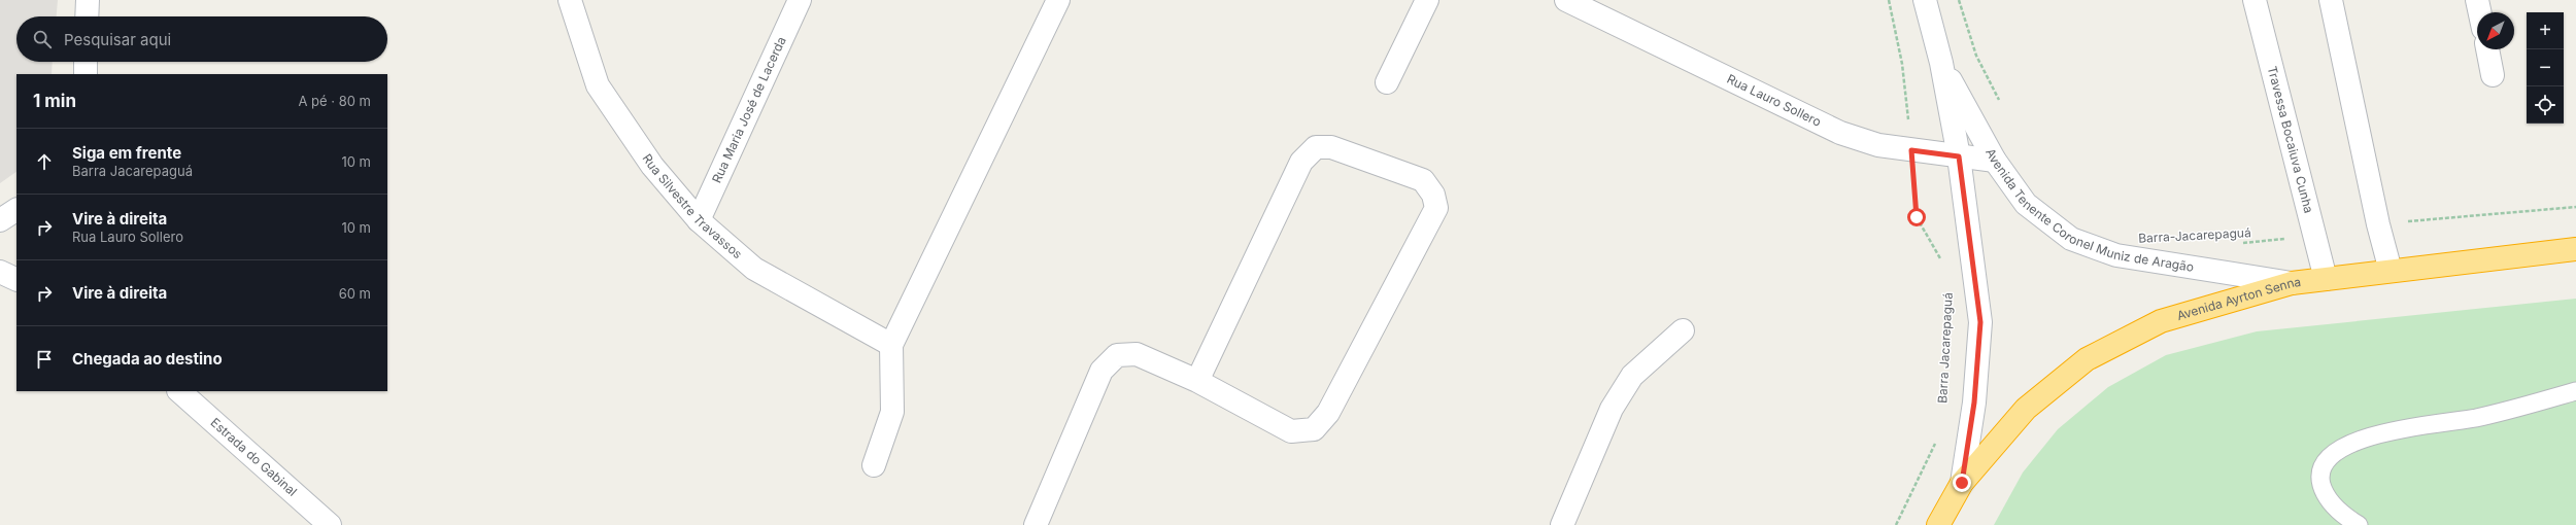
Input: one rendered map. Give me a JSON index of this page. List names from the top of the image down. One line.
{"streets":{"highway":["Avenida Tenente Coronel Muniz de Aragão","Avenida Ayrton Senna"],"street":["Rua Lauro Sollero","Rua Maria José de Lacerda","Travessa Bocaiuva Cunha","Rua Silvestre Travassos","Estrada do Gabinal"],"path":["Barra-Jacarepaguá"]},"crossings":[["Rua Lauro Sollero","Avenida Tenente Coronel Muniz de Aragão"],["Rua Maria José de Lacerda","Rua Silvestre Travassos"],["Travessa Bocaiuva Cunha","Barra-Jacarepaguá"],["Travessa Bocaiuva Cunha","Avenida Ayrton Senna"],["Avenida Tenente Coronel Muniz de Aragão","Avenida Ayrton Senna"]],"north":"bottom left","page":{"map_buttons":["+","−"],"search":"Pesquisar aqui","heading":["1 min","A pé · 80 m"],"list":[["Siga em frente","Barra Jacarepaguá","10 m"],["Vire à direita","Rua Lauro Sollero","10 m"],["Vire à direita","60 m"],"Chegada ao destino"]}}
